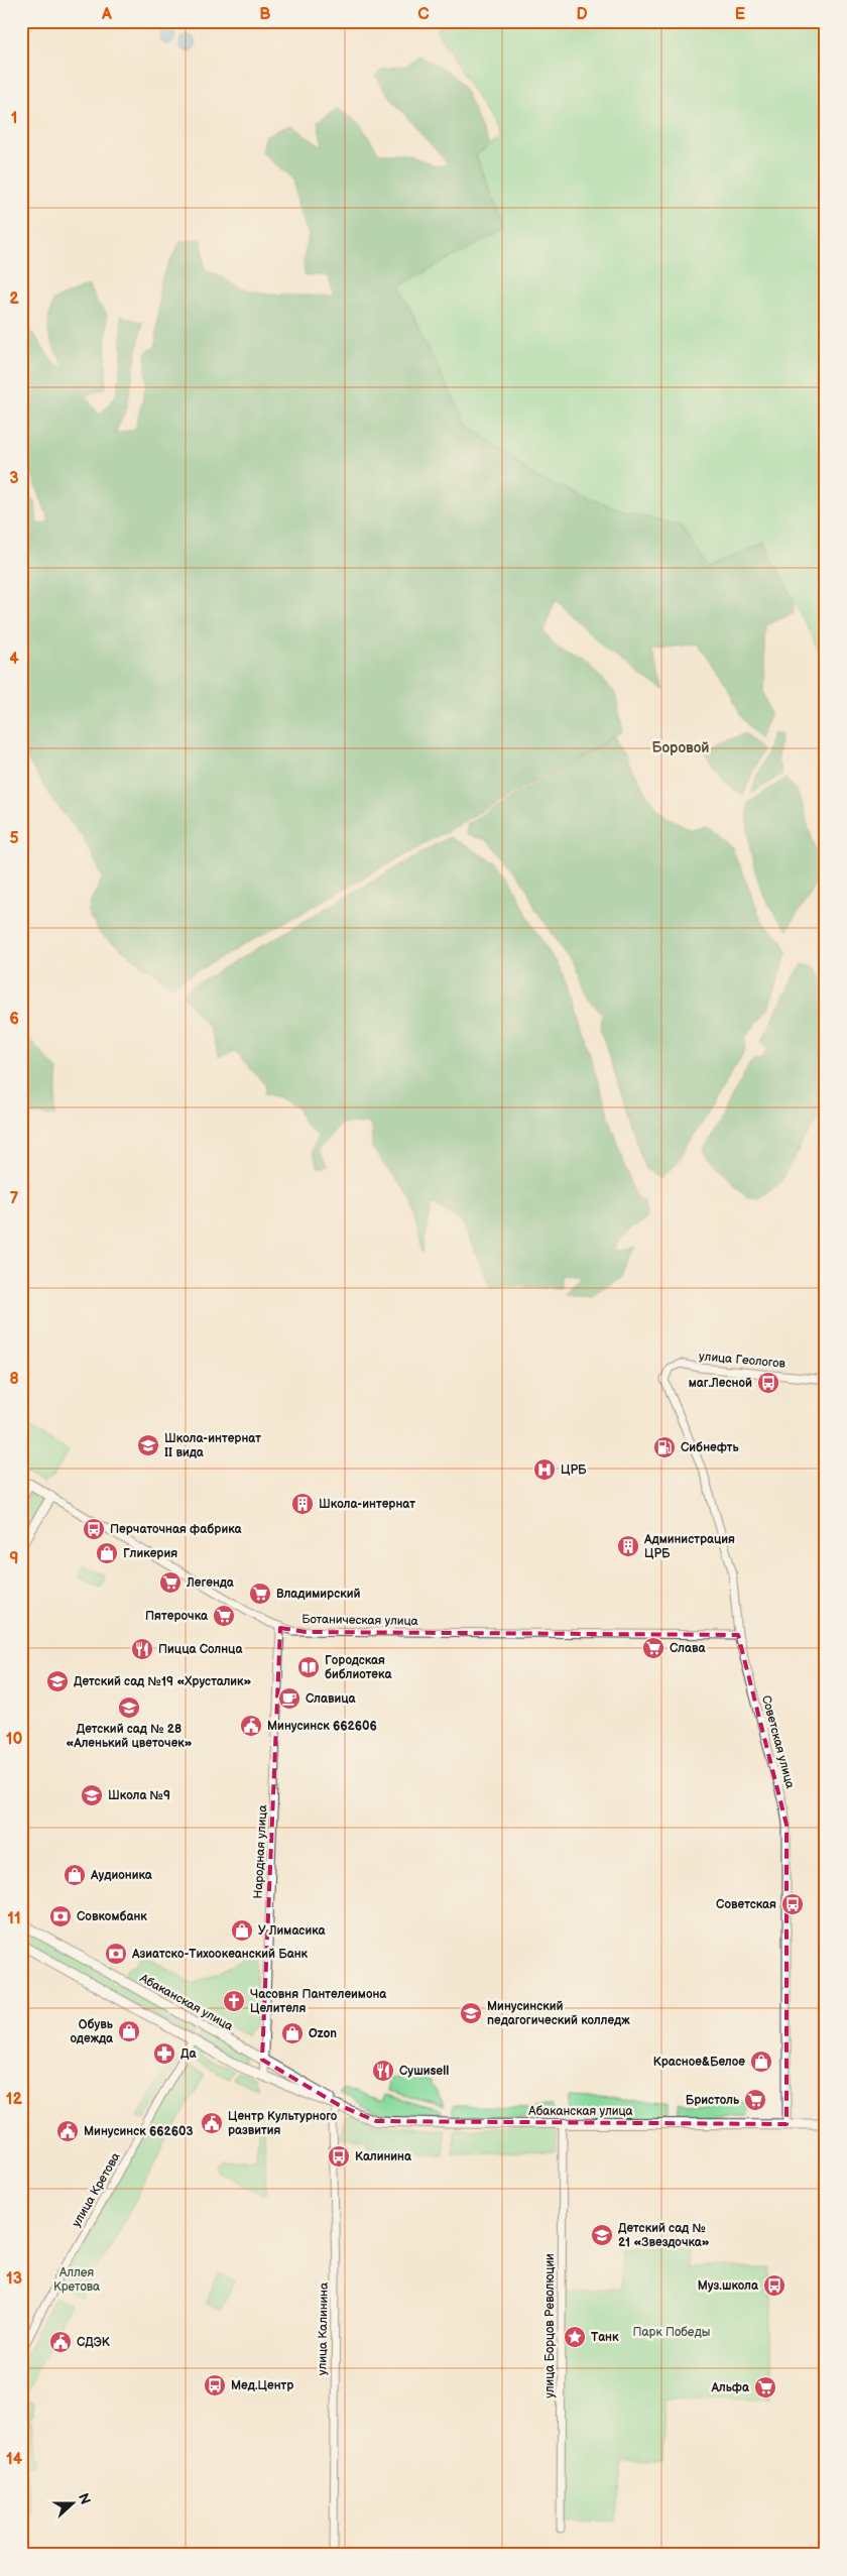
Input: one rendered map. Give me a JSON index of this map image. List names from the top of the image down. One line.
{"streets":{"main road":["Ботаническая улица","Абаканская улица"],"street":["улица Геологов","Советская улица","Народная улица","улица Кретова","улица Борцов Революции","улица Калинина"]},"crossings":[["улица Геологов","Советская улица"],["Ботаническая улица","Советская улица"],["Ботаническая улица","Народная улица"],["Советская улица","Абаканская улица"],["Народная улица","Абаканская улица"],["Абаканская улица","улица Кретова"],["Абаканская улица","улица Борцов Революции"],["Абаканская улица","улица Калинина"]],"districts":["Боровой"],"parks":["Аллея Кретова","Парк Победы"],"places":{"bus stop":["маг.Лесной","Перчаточная фабрика","Советская","Калинина","Муз.школа","Мед.Центр"],"school or university":["Школа-интернат II вида","Детский сад №19 «Хрусталик»","Детский сад № 28 «Аленький цветочек»","Школа №9","Минусинский педагогический колледж","Детский сад № 21 «Звездочка»"],"fuel station":["Сибнефть"],"hospital":["ЦРБ"],"building":["Школа-интернат","Администрация ЦРБ"],"shop":["Гликерия","Аудионика","У Лимасика","Обувь одежда","Ozon","Красное&Белое"],"supermarket":["Легенда","Владимирский","Пятерочка","Слава","Бристоль","Альфа"],"restaurant":["Пицца Солнца","Сушиsell"],"library":["Городская библиотека"],"cafe":["Славица"],"public building":["Минусинск 662606","Центр Культурного развития","Минусинск 662603","СДЭК"],"bank":["Совкомбанк","Азиатско-Тихоокеанский Банк"],"church":["Часовня Пантелеимона Целителя"],"pharmacy":["Да"],"place":["Танк"]},"north":"right","grid":{"columns":["A","B","C","D","E"],"rows":["1","2","3","4","5","6","7","8","9","10","11","12","13","14"]}}
